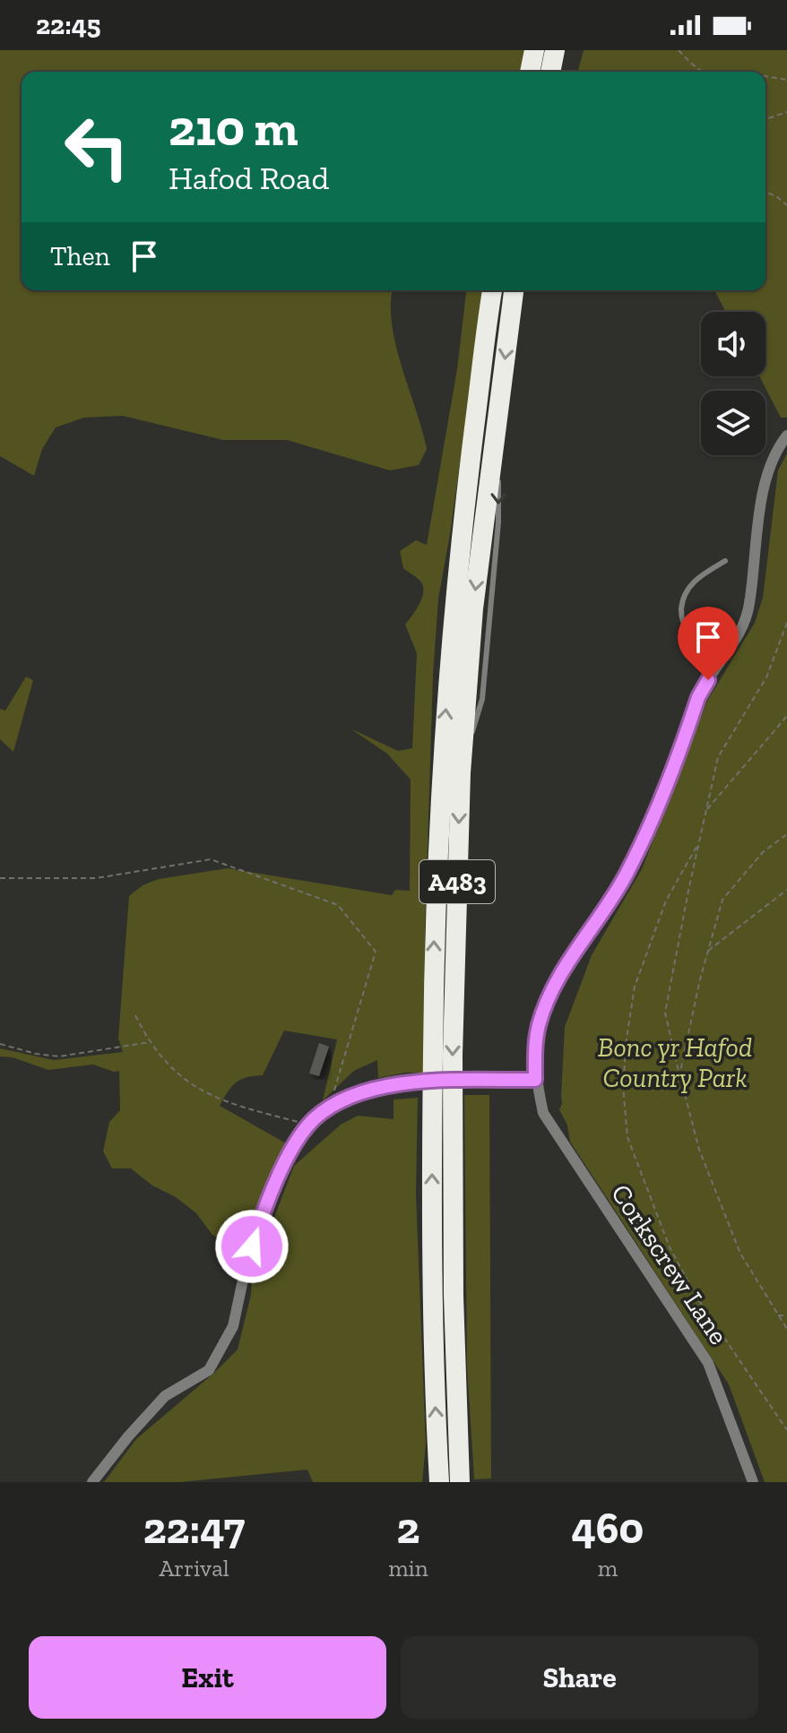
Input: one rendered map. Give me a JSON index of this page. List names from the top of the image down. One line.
{"streets":{"highway":["A483"],"street":["Corkscrew Lane"]},"parks":["Bonc yr Hafod Country Park"],"page":{"status":"22:45","turn":["210 m","Hafod Road"],"then":"Then","eta":["22:47","Arrival","2","min","460","m"],"buttons":["Exit","Share"]}}
